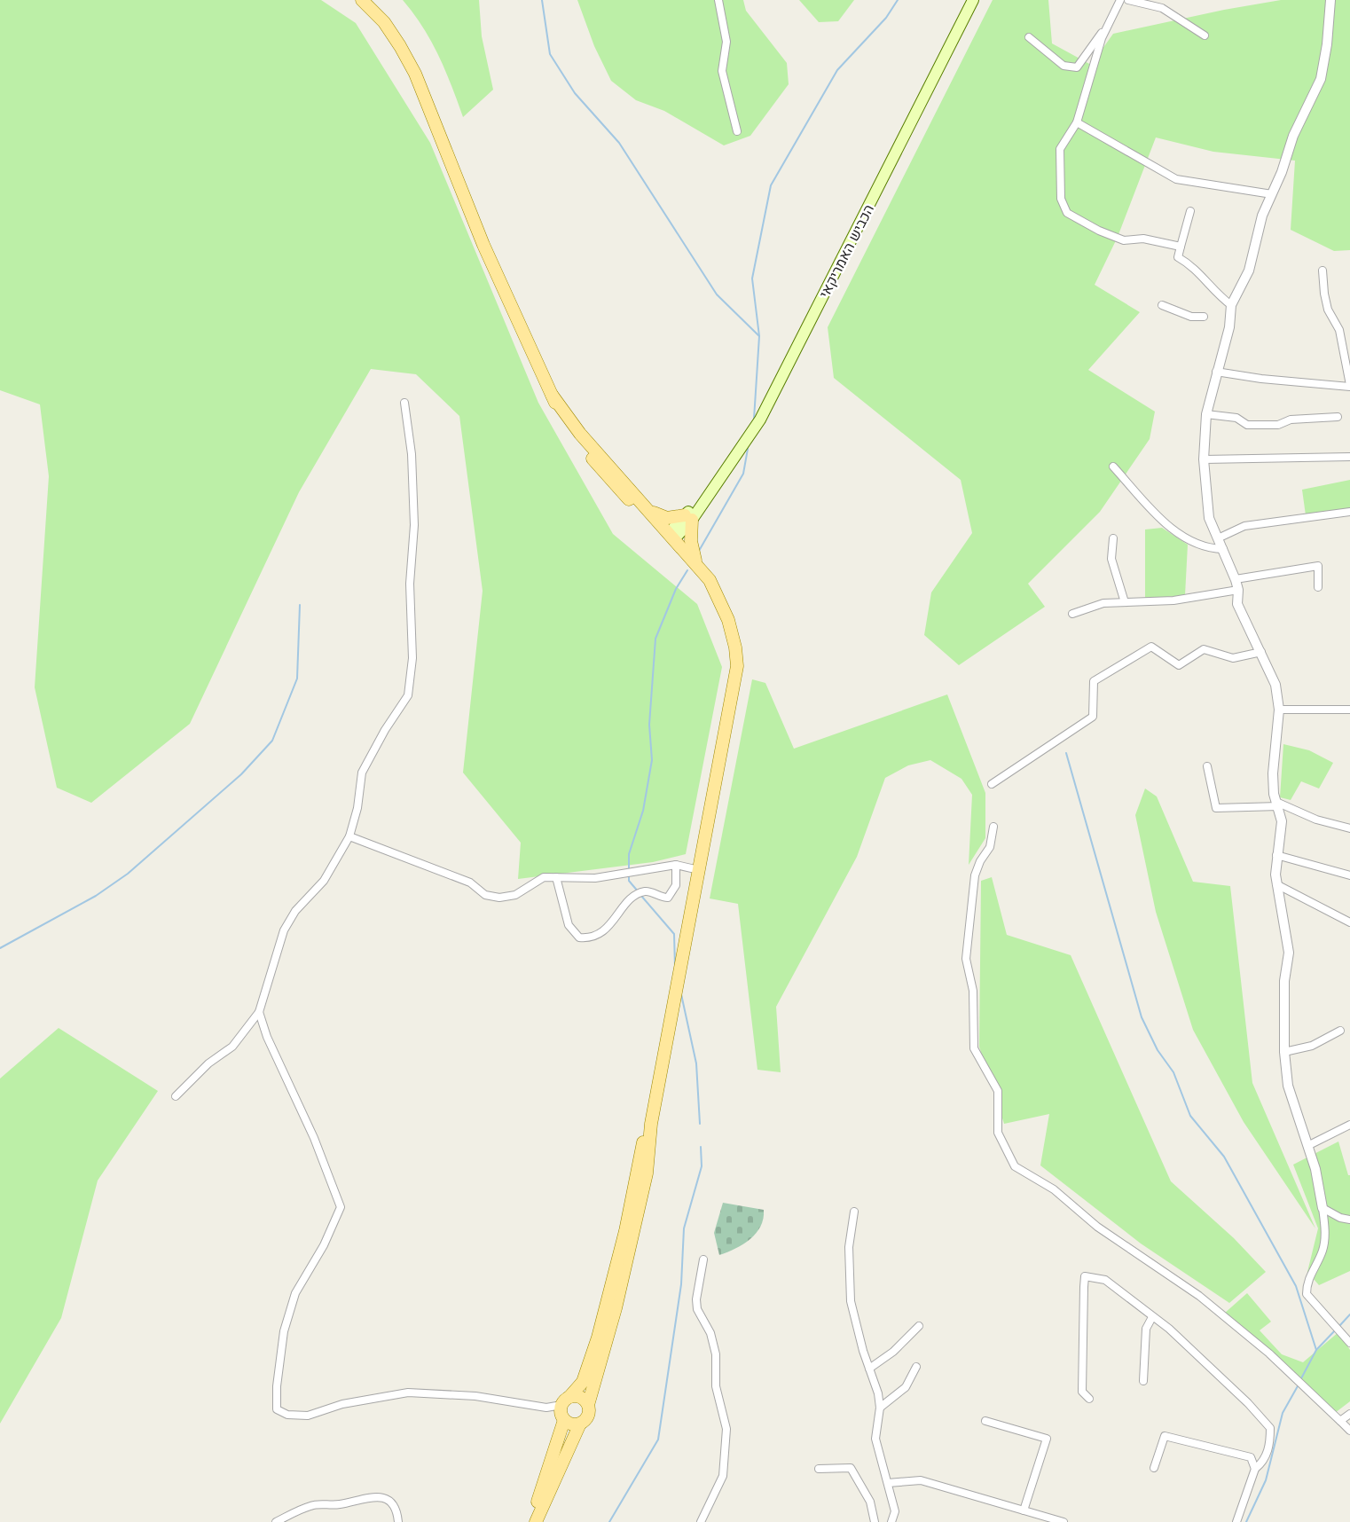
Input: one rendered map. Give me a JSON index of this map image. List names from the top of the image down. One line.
{"streets":{"main road":["הכביש האמריקאי"]}}
